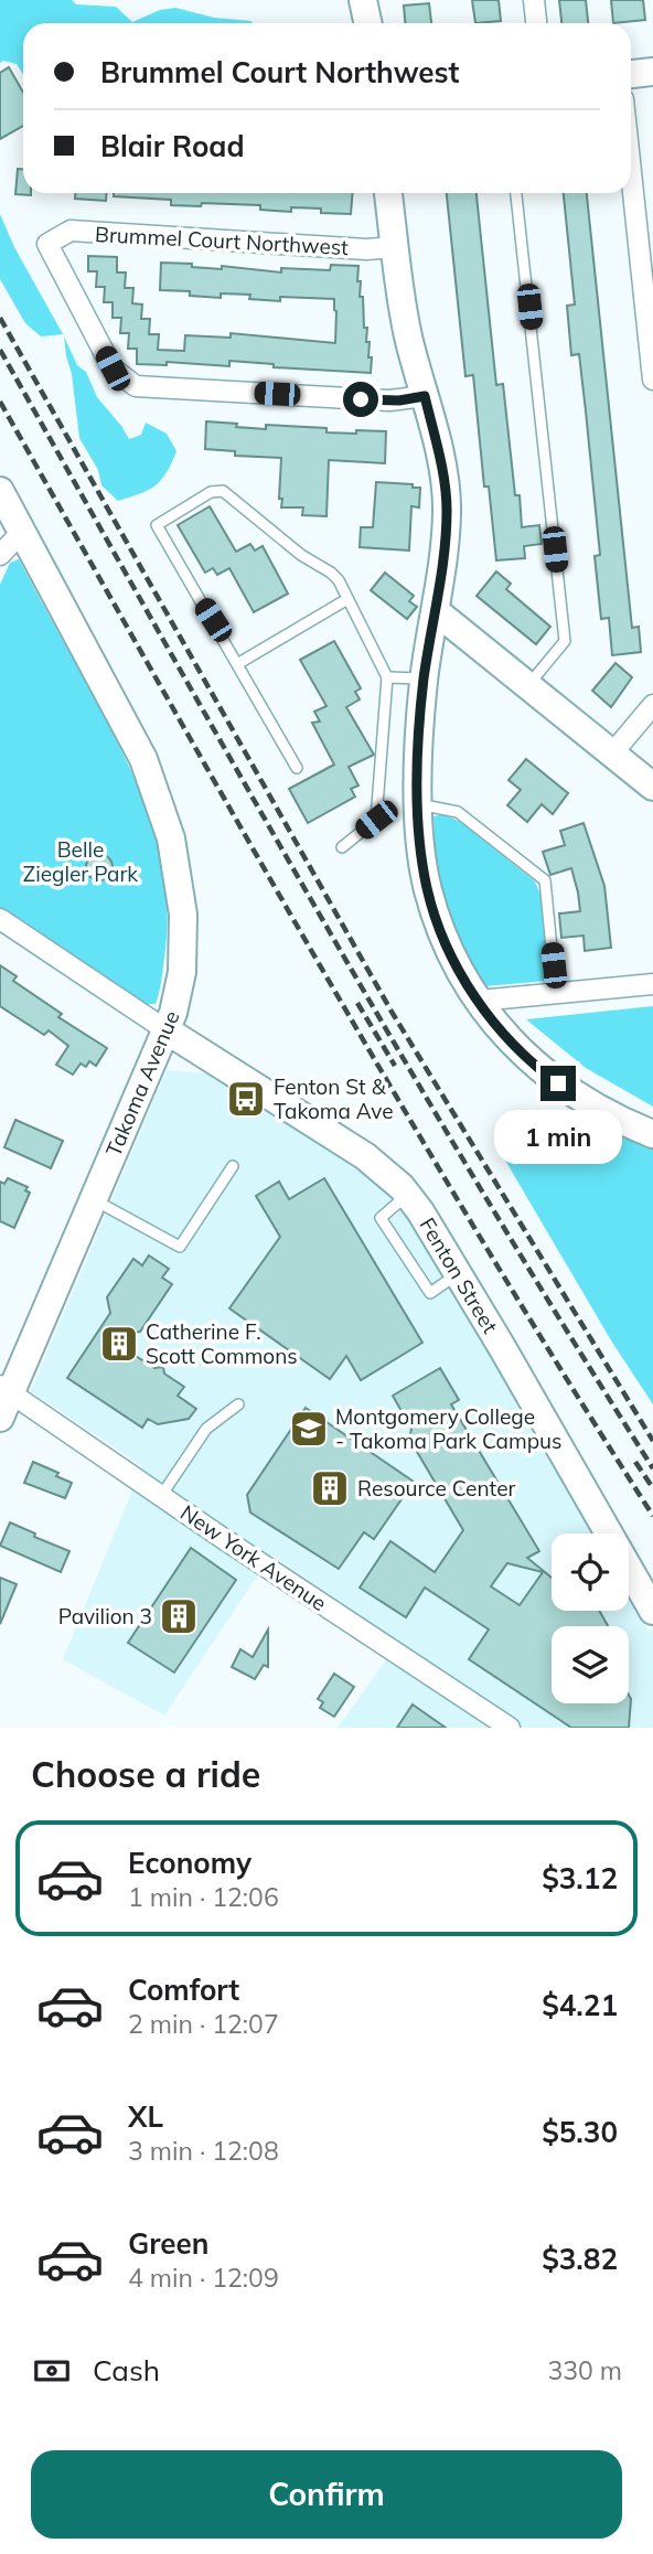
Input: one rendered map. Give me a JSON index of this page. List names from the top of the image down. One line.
{"streets":{"street":["Brummel Court Northwest","Takoma Avenue","Fenton Street","New York Avenue"]},"crossings":[["Takoma Avenue","Fenton Street"],["Takoma Avenue","New York Avenue"]],"parks":["Belle Ziegler Park"],"places":{"bus stop":["Fenton St & Takoma Ave"],"building":["Catherine F. Scott Commons","Resource Center","Pavilion 3"],"school or university":["Montgomery College - Takoma Park Campus"]},"page":{"banner":["Brummel Court Northwest","Blair Road"],"bubble":"1 min","heading":"Choose a ride","list":[{"name":"Economy","note":"1 min · 12:06","value":"$3.12"},{"name":"Comfort","note":"2 min · 12:07","value":"$4.21"},{"name":"XL","note":"3 min · 12:08","value":"$5.30"},{"name":"Green","note":"4 min · 12:09","value":"$3.82"}],"pay":["Cash","330 m"],"buttons":"Confirm"}}
